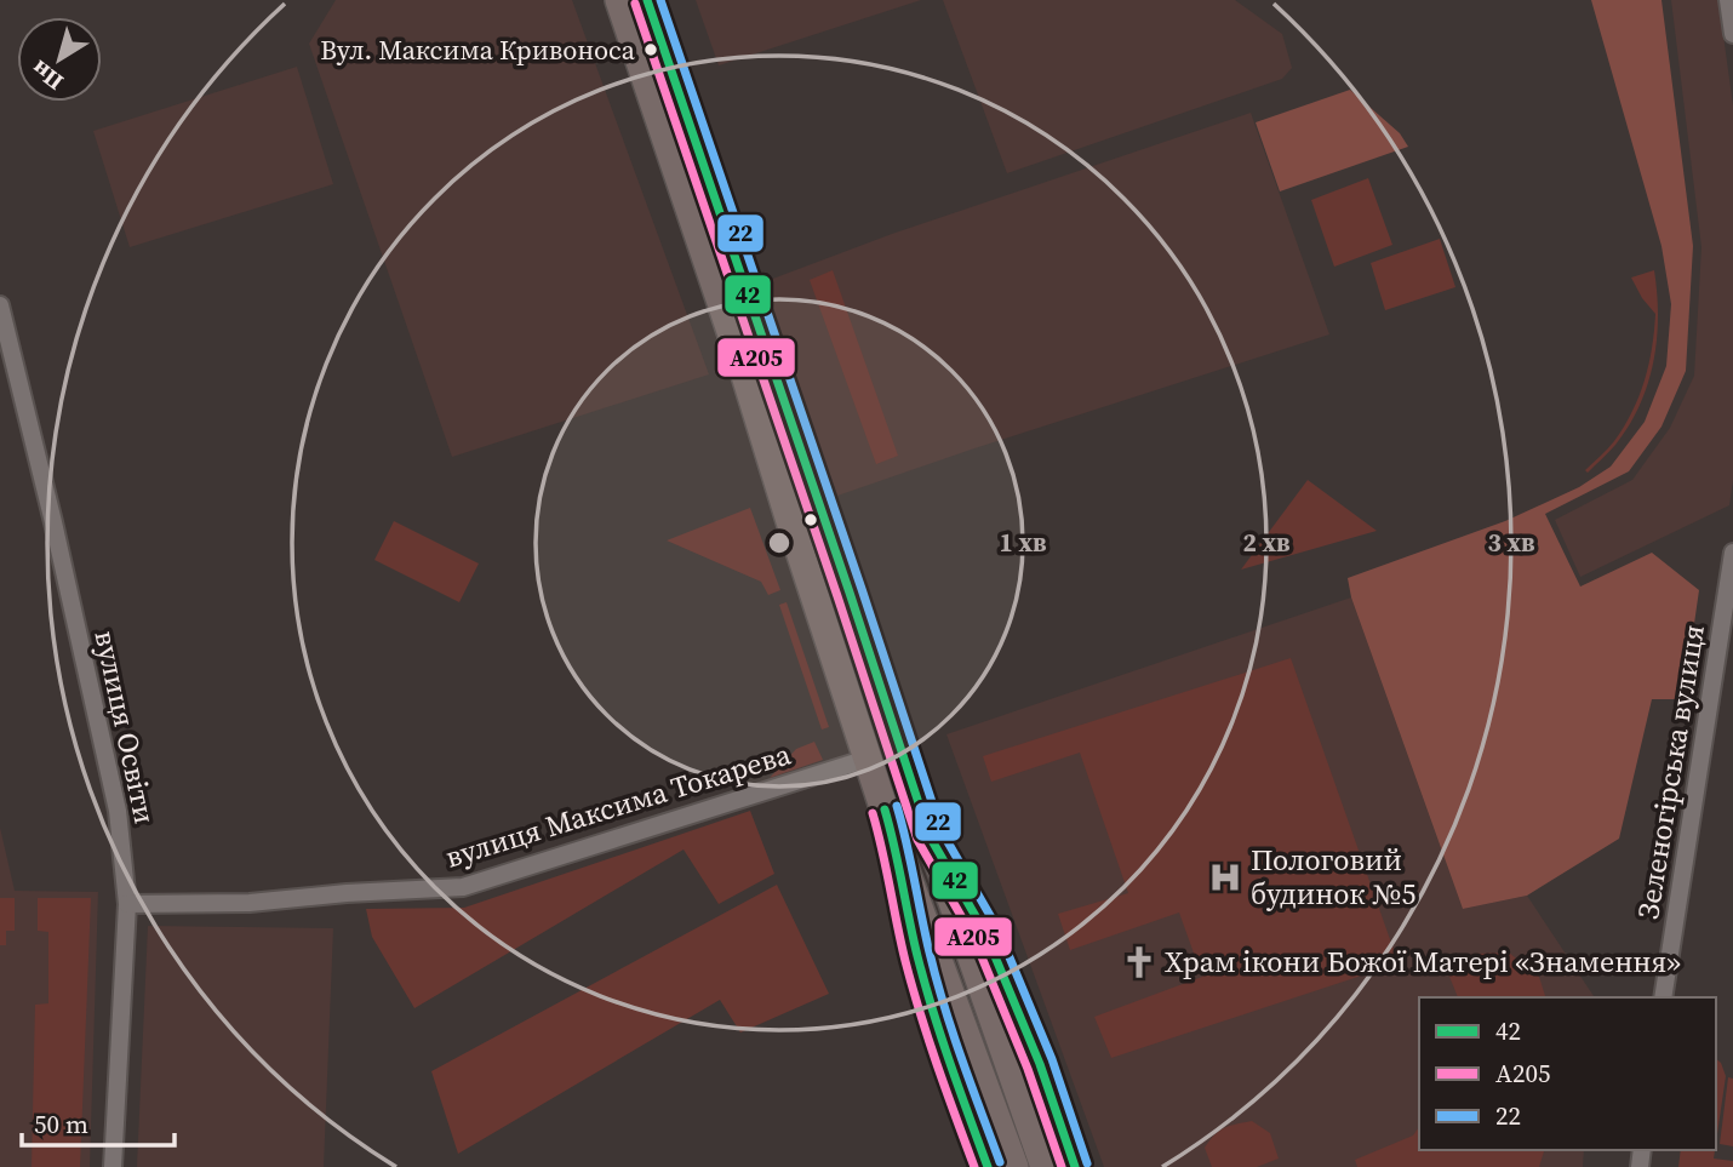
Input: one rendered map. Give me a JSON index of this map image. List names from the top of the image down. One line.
{"streets":{"street":["вулиця Освіти","Зеленогірська вулиця","вулиця Максима Токарева"]},"crossings":[["вулиця Освіти","вулиця Максима Токарева"]],"places":{"other":["Вул. Максима Кривоноса"],"hospital":["Пологовий будинок №5"],"church":["Храм ікони Божої Матері «Знамення»"]},"lines":["transit line 42","transit line 22","transit line А205"],"legend":["42","А205","22"],"scale_bar":"50 m","north":"bottom left","rings":["1 хв","2 хв","3 хв"]}
